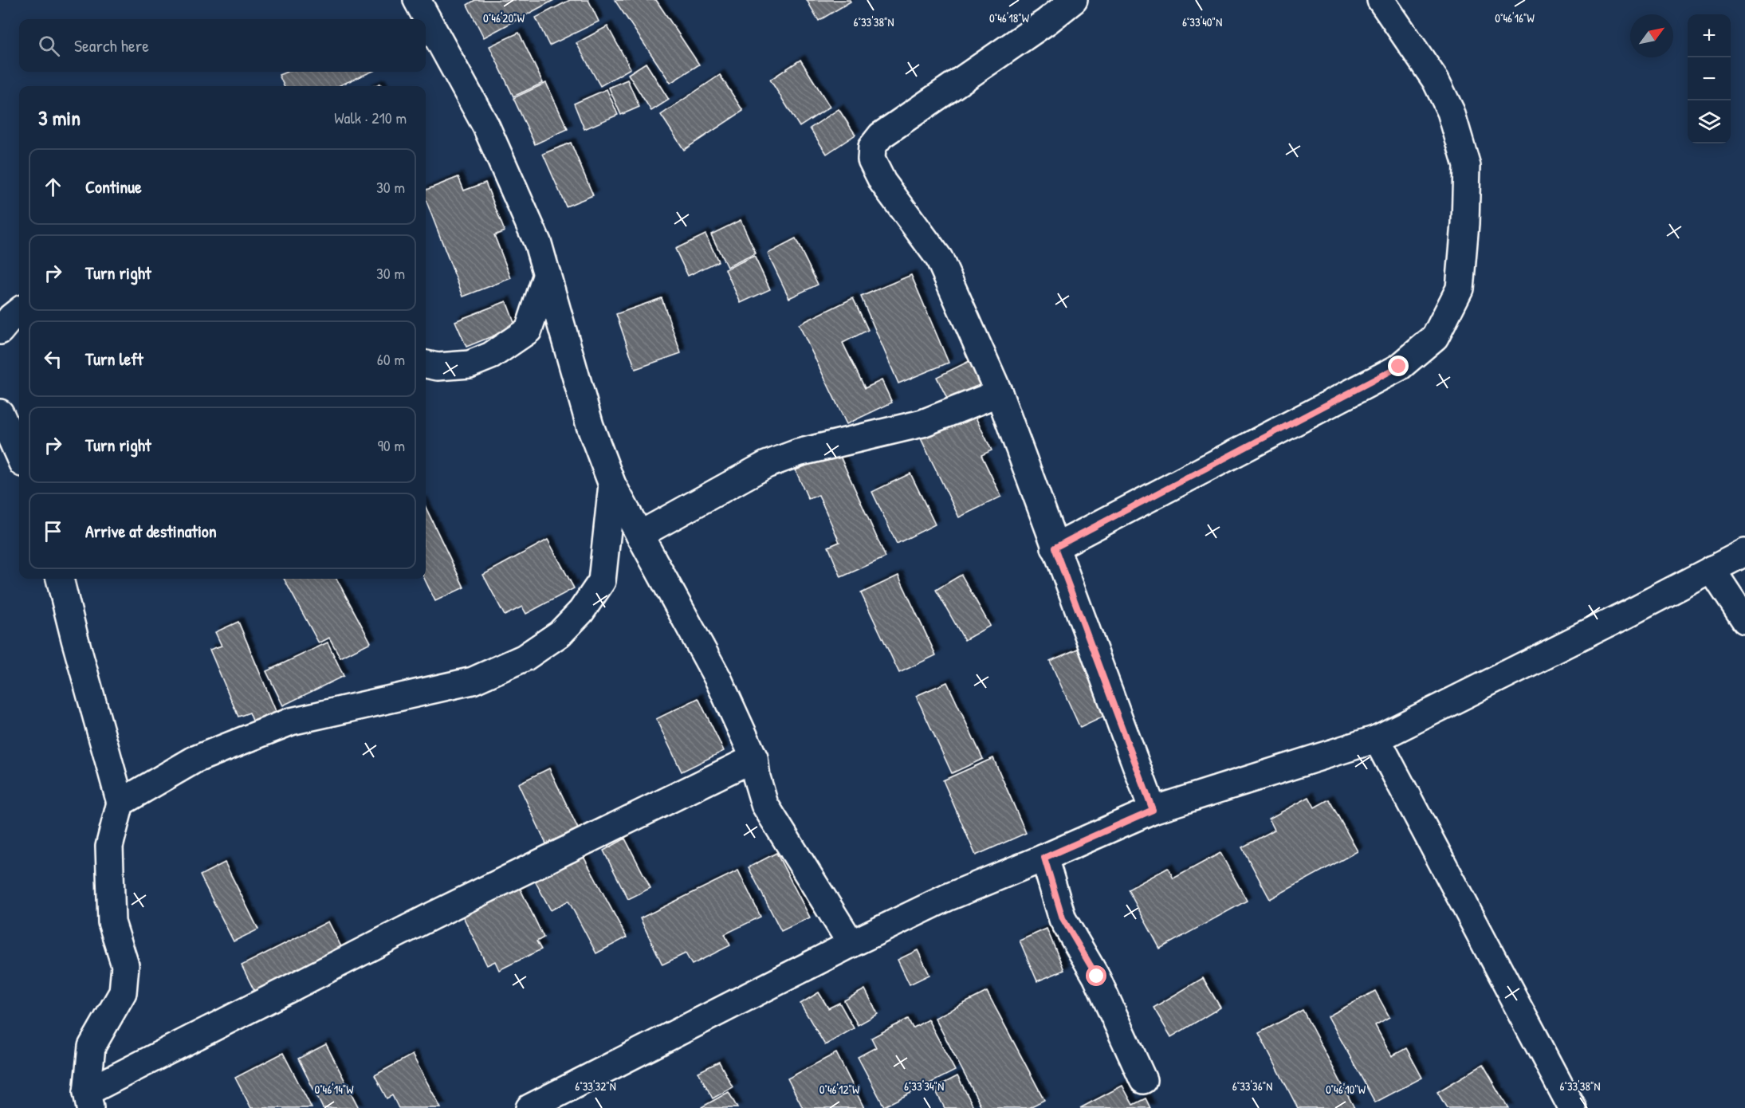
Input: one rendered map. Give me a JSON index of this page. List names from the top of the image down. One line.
{"north":"top right","page":{"map_buttons":["+","−"],"search":"Search here","heading":["3 min","Walk · 210 m"],"list":[["Continue","30 m"],["Turn right","30 m"],["Turn left","60 m"],["Turn right","90 m"],"Arrive at destination"]},"coordinates":["0°46'20\"W","0°46'18\"W","0°46'16\"W","6°33'38\"N","6°33'40\"N","6°33'32\"N","6°33'34\"N","6°33'36\"N","0°46'14\"W","0°46'12\"W","0°46'10\"W"]}
